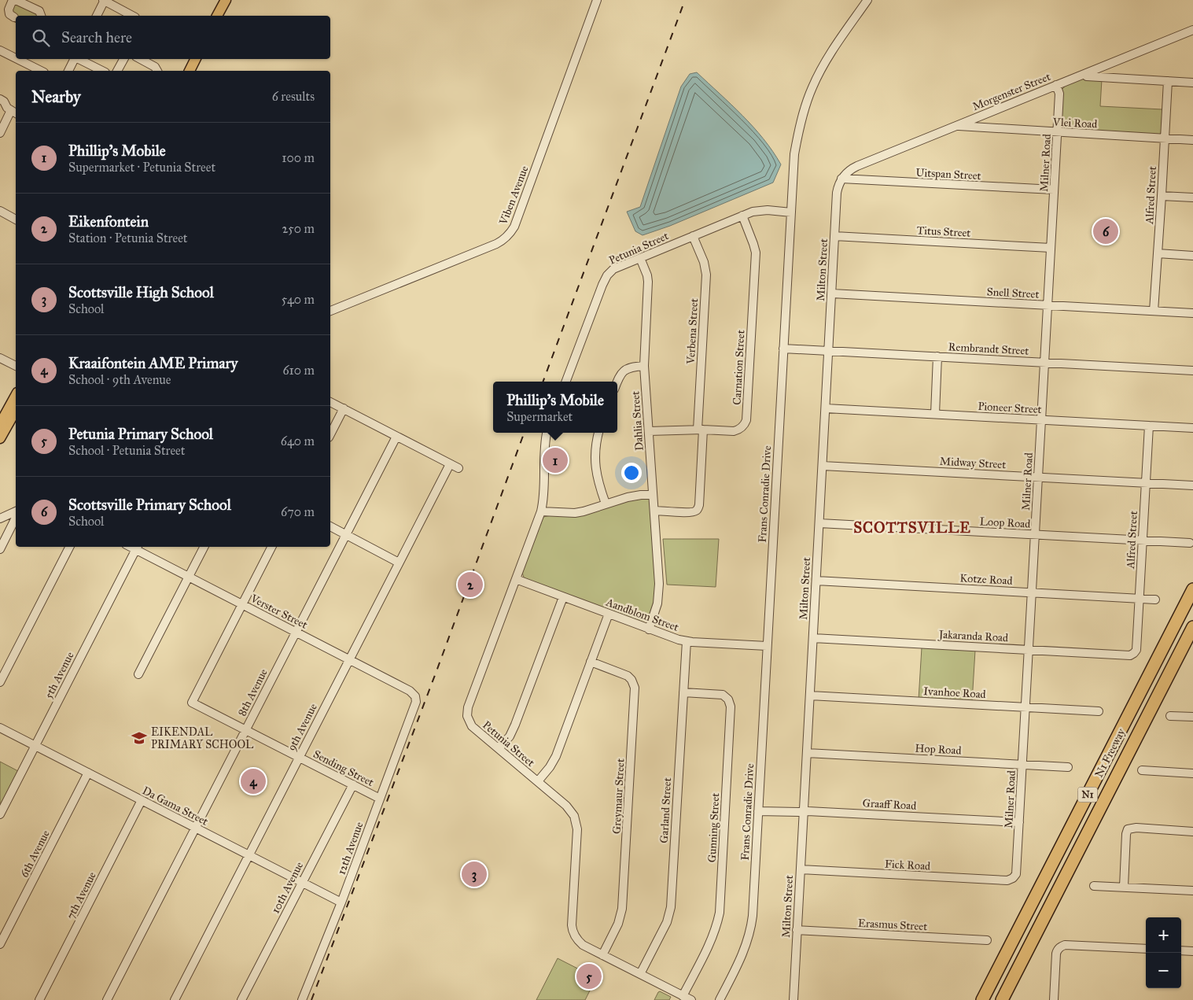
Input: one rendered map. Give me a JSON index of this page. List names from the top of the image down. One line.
{"streets":{"highway":["N1 Freeway","N1"],"street":["Morgenster Street","Vlei Road","Milner Road","Uitspan Street","Viben Avenue","Alfred Street","Titus Street","Petunia Street","Milton Street","Snell Street","Verbena Street","Rembrandt Street","Carnation Street","Pioneer Street","Dahlia Street","Midway Street","Frans Conradie Drive","Loop Road","Kotze Road","Verster Street","Aandblom Street","Jakaranda Road","5th Avenue","8th Avenue","Ivanhoe Road","9th Avenue","Hop Road","Sending Street","Greymaur Street","Graaff Road","Da Gama Street","Garland Street","Gunning Street","12th Avenue","6th Avenue","Fick Road","10th Avenue","7th Avenue","Erasmus Street"]},"crossings":[["Morgenster Street","Vlei Road"],["Morgenster Street","Milner Road"],["Morgenster Street","Uitspan Street"],["Morgenster Street","Milton Street"],["Vlei Road","Milner Road"],["Vlei Road","Alfred Street"],["Milner Road","Uitspan Street"],["Milner Road","Titus Street"],["Milner Road","Snell Street"],["Milner Road","Rembrandt Street"],["Milner Road","Pioneer Street"],["Milner Road","Midway Street"],["Milner Road","Loop Road"],["Milner Road","Kotze Road"],["Milner Road","Jakaranda Road"],["Milner Road","Ivanhoe Road"],["Milner Road","Hop Road"],["Milner Road","Graaff Road"],["Milner Road","Fick Road"],["Uitspan Street","Milton Street"],["Alfred Street","Snell Street"],["Alfred Street","Pioneer Street"],["Alfred Street","Midway Street"],["Alfred Street","Loop Road"],["Alfred Street","Kotze Road"],["Alfred Street","Jakaranda Road"],["Titus Street","Milton Street"],["Petunia Street","Verbena Street"],["Petunia Street","Carnation Street"],["Petunia Street","Dahlia Street"],["Petunia Street","Frans Conradie Drive"],["Petunia Street","Aandblom Street"],["Petunia Street","Greymaur Street"],["Petunia Street","Garland Street"],["Petunia Street","Gunning Street"],["Milton Street","Snell Street"],["Milton Street","Rembrandt Street"],["Milton Street","Pioneer Street"],["Milton Street","Midway Street"],["Milton Street","Loop Road"],["Milton Street","Kotze Road"],["Milton Street","Jakaranda Road"],["Milton Street","Ivanhoe Road"],["Milton Street","Hop Road"],["Milton Street","Graaff Road"],["Milton Street","Fick Road"],["Milton Street","Erasmus Street"],["Verbena Street","Carnation Street"],["Verbena Street","Dahlia Street"],["Rembrandt Street","Frans Conradie Drive"],["Carnation Street","Dahlia Street"],["Dahlia Street","Aandblom Street"],["Frans Conradie Drive","Aandblom Street"],["Frans Conradie Drive","Graaff Road"],["Verster Street","5th Avenue"],["Verster Street","8th Avenue"],["Verster Street","9th Avenue"],["Verster Street","Sending Street"],["Verster Street","12th Avenue"],["Aandblom Street","Garland Street"],["5th Avenue","Da Gama Street"],["8th Avenue","Sending Street"],["8th Avenue","Da Gama Street"],["9th Avenue","Sending Street"],["9th Avenue","Da Gama Street"],["Sending Street","12th Avenue"],["Sending Street","10th Avenue"],["Da Gama Street","12th Avenue"],["Da Gama Street","6th Avenue"],["Da Gama Street","10th Avenue"],["Da Gama Street","7th Avenue"],["Garland Street","Gunning Street"]],"districts":["SCOTTSVILLE"],"places":{"school or university":["EIKENDAL PRIMARY SCHOOL"]},"page":{"search":"Search here","heading":["Nearby","6 results"],"list":[{"mark":"1","name":"Phillip's Mobile","note":"Supermarket · Petunia Street","value":"100 m"},{"mark":"2","name":"Eikenfontein","note":"Station · Petunia Street","value":"250 m"},{"mark":"3","name":"Scottsville High School","note":"School","value":"540 m"},{"mark":"4","name":"Kraaifontein AME Primary","note":"School · 9th Avenue","value":"610 m"},{"mark":"5","name":"Petunia Primary School","note":"School · Petunia Street","value":"640 m"},{"mark":"6","name":"Scottsville Primary School","note":"School","value":"670 m"}],"pins":["6","1","2","4","3","5"],"popup":["Phillip's Mobile","Supermarket"],"map_buttons":["+","−"]}}
